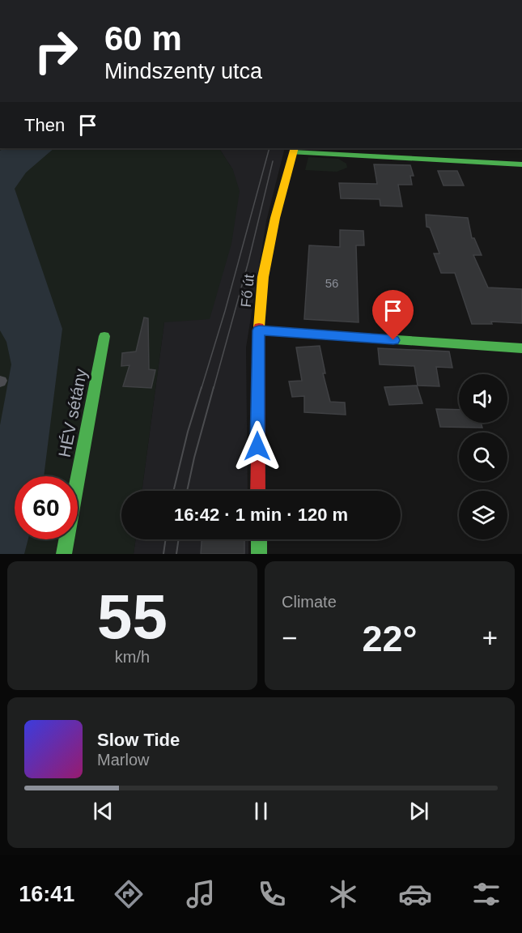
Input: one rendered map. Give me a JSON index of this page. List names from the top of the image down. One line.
{"streets":{"street":["Fő út","HÉV sétány"]},"house_numbers":["56"],"page":{"turn":["60 m","Mindszenty utca"],"then":"Then","limit":"60","trip":"16:42 · 1 min · 120 m","tile":[["55","km/h"],"Climate"],"heat":["−","22°","+"],"song":["Slow Tide","Marlow"],"tabs":"16:41"}}
